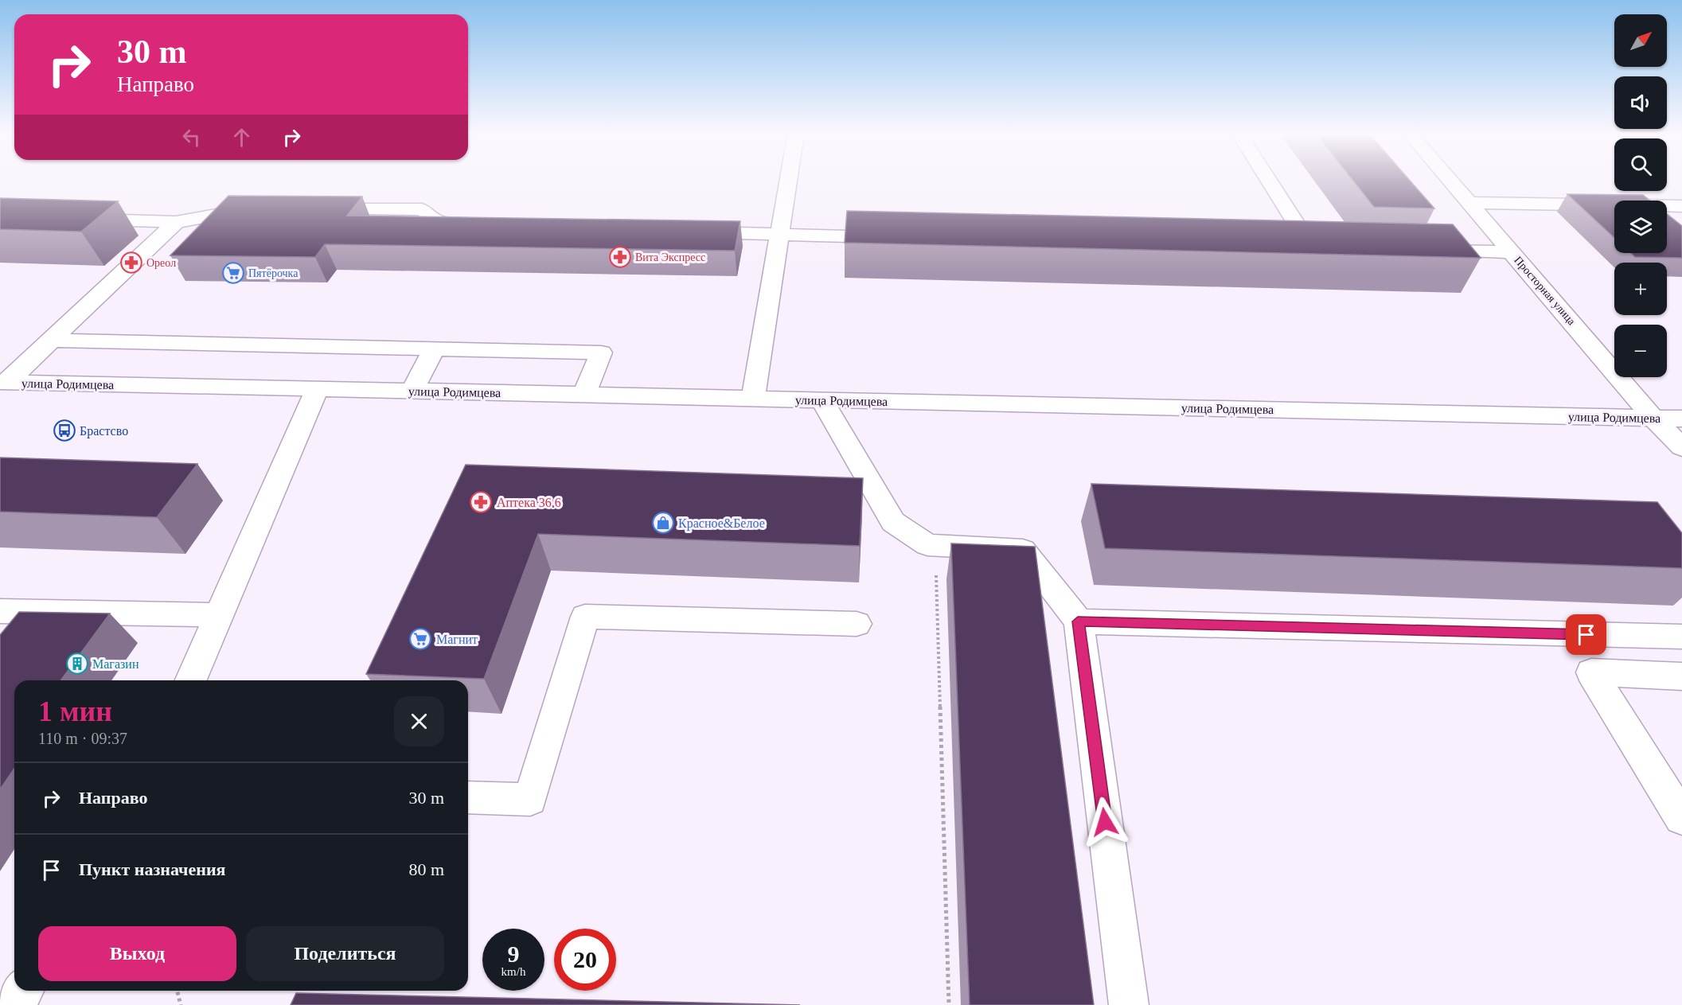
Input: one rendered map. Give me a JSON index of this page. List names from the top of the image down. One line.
{"streets":{"street":["Просторная улица","улица Родимцева"]},"crossings":[["Просторная улица","улица Родимцева"]],"places":{"pharmacy":["Вита Экспресс","Ореол","Аптека 36.6"],"supermarket":["Пятёрочка","Магнит"],"bus stop":["Брастсво"],"shop":["Красное&Белое"],"building":["Магазин"]},"north":"top right","page":{"map_buttons":["+","−"],"turn":["30 m","Направо"],"heading":["1 мин","110 m · 09:37"],"list":[{"name":"Направо","value":"30 m"},{"name":"Пункт назначения","value":"80 m"}],"buttons":["Выход","Поделиться"],"speed":"9 km/h","limit":"20"}}
